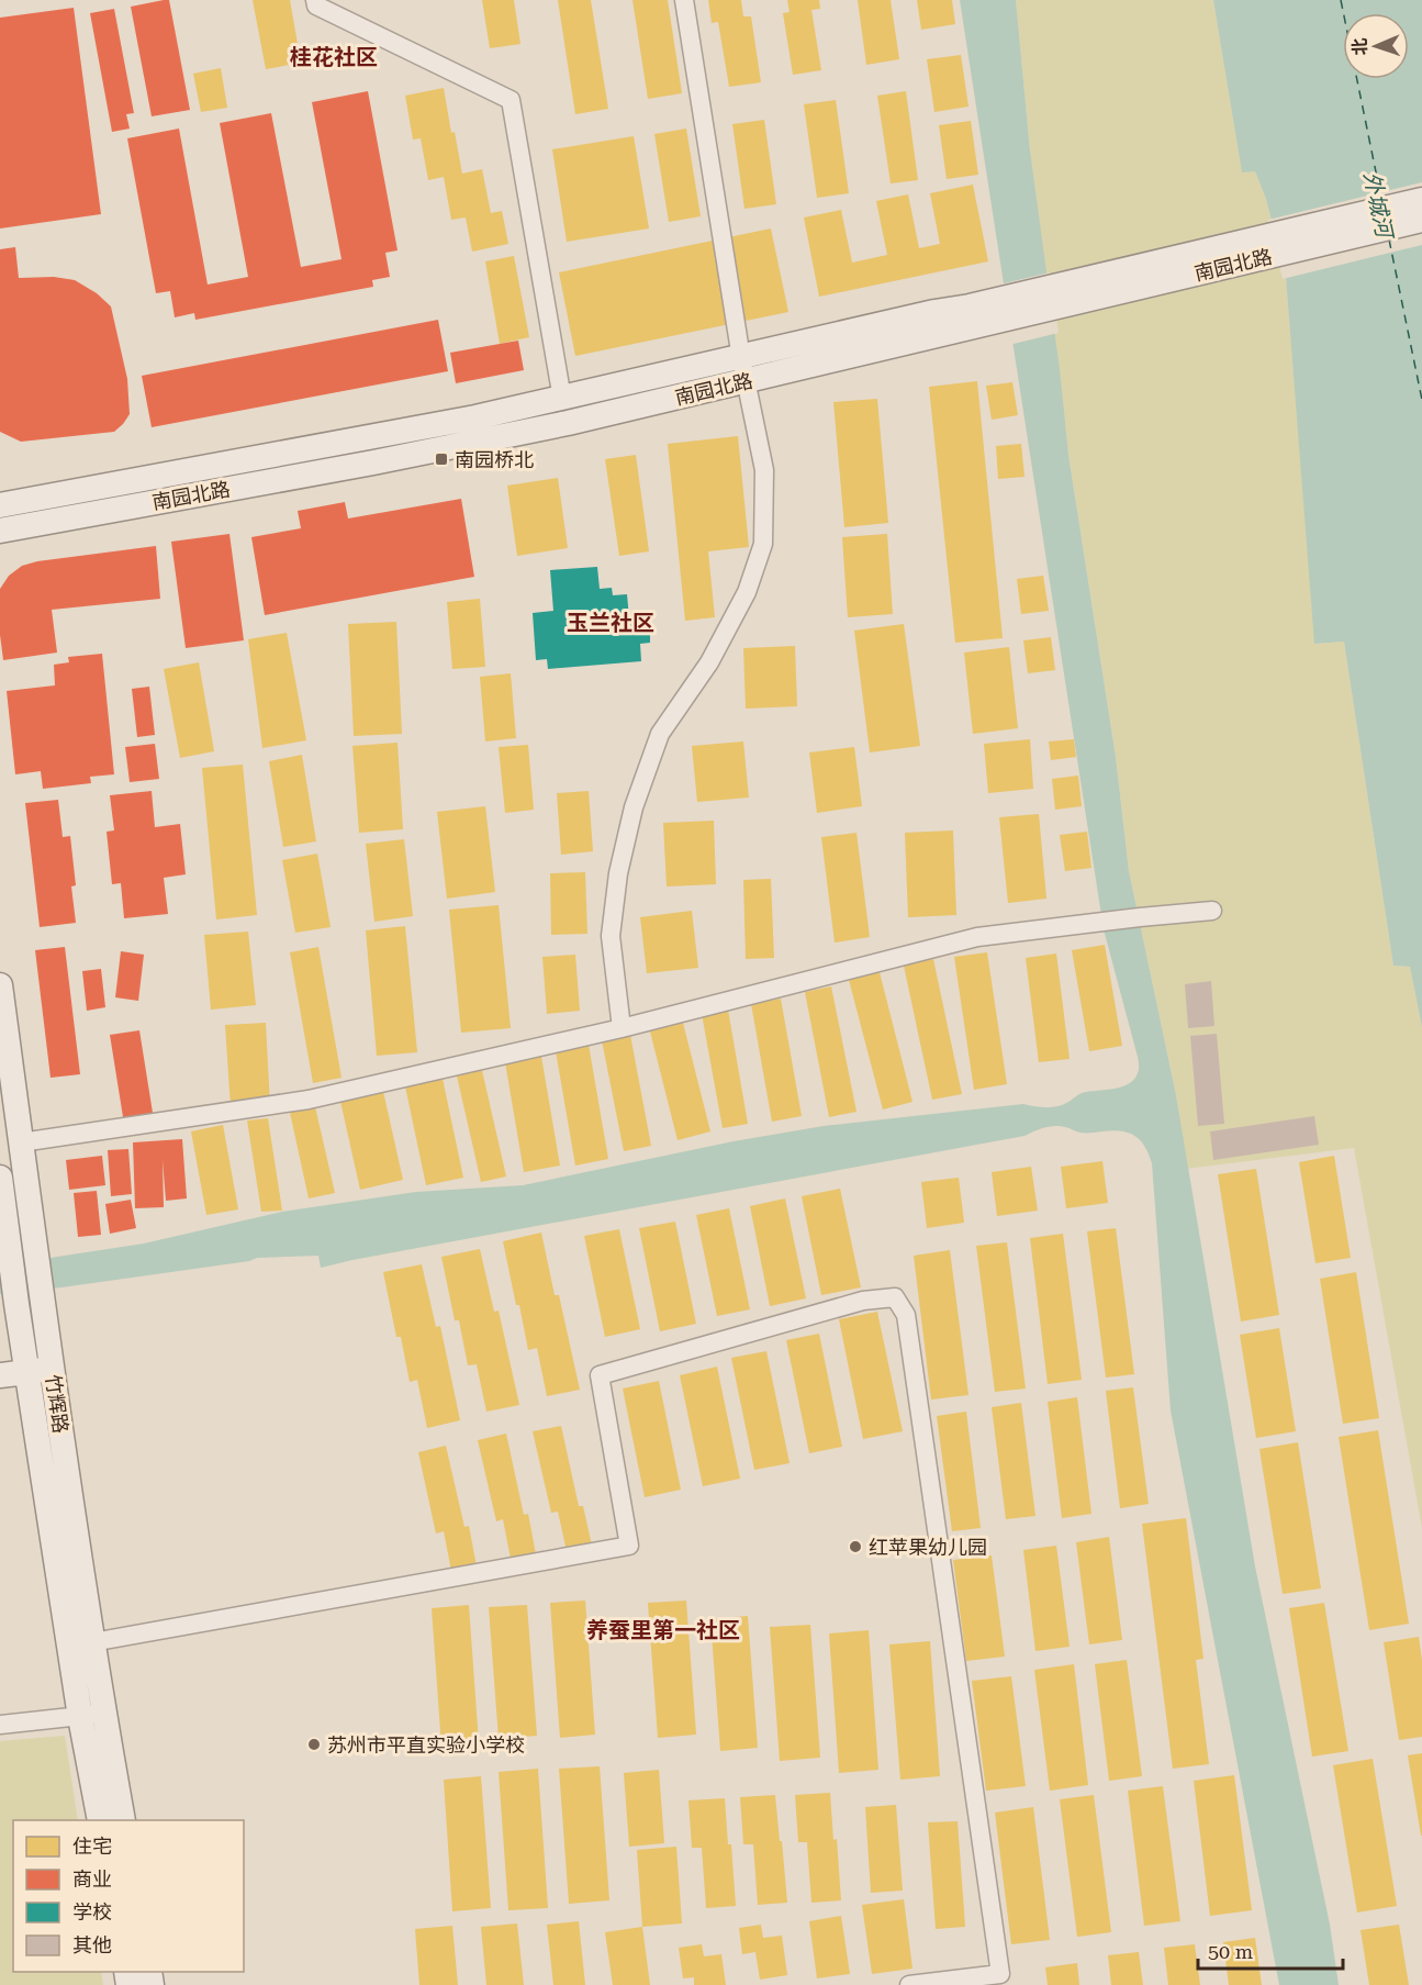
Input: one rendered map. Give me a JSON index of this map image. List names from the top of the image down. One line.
{"streets":{"main road":["南园北路","竹辉路"]},"districts":["桂花社区","玉兰社区","养蚕里第一社区"],"water":["外城河"],"places":{"transit":["南园桥北"],"other":["红苹果幼儿园","苏州市平直实验小学校"]},"legend":["住宅","商业","学校","其他"],"scale_bar":"50 m","north":"left"}
